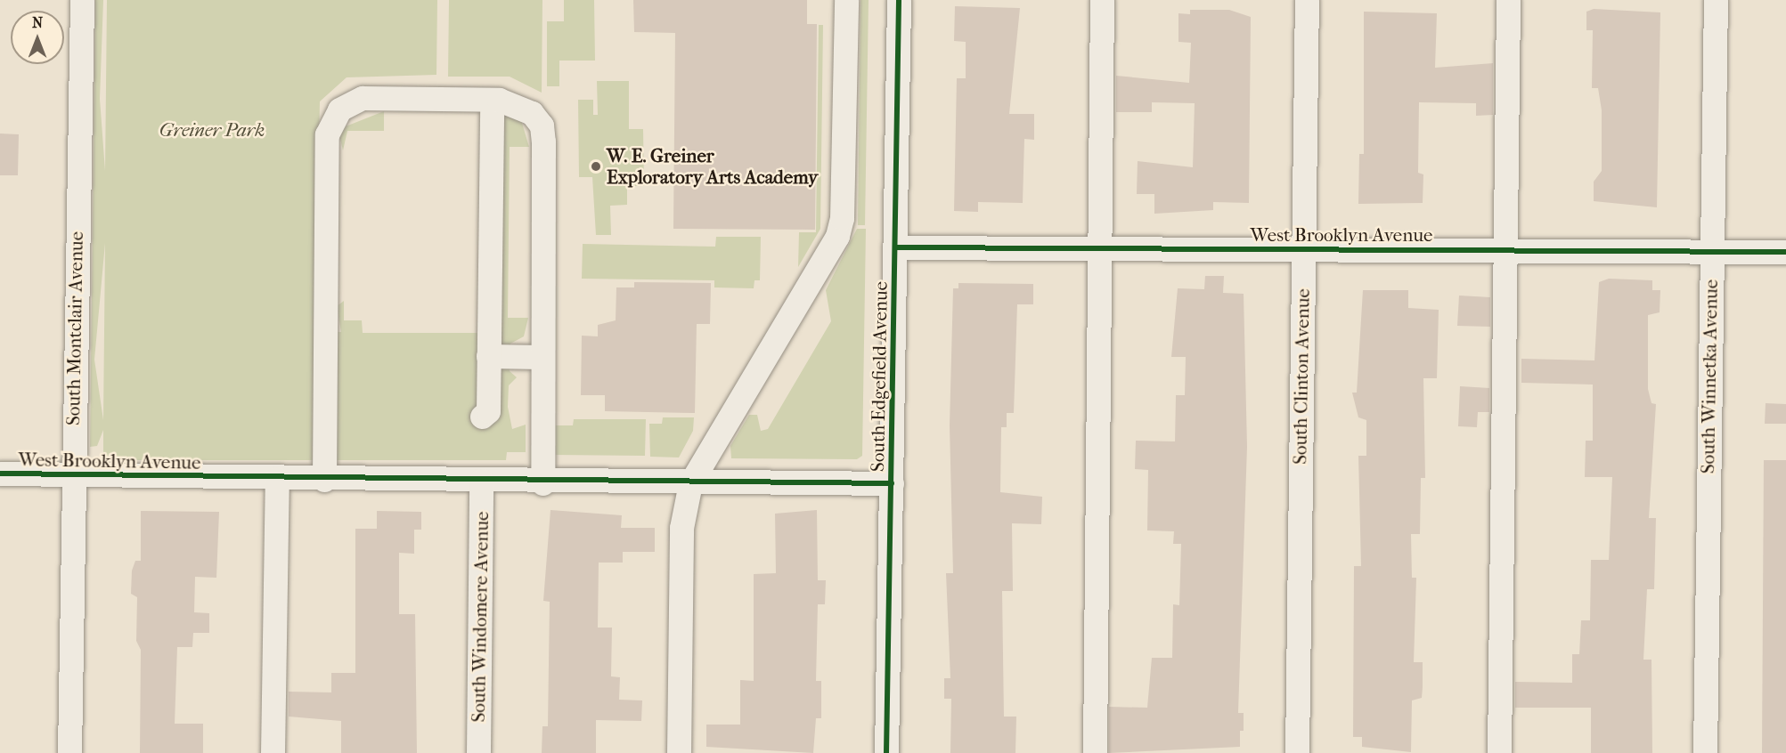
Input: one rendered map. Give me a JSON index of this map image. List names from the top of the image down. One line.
{"streets":{"street":["West Brooklyn Avenue","South Montclair Avenue","South Edgefield Avenue","South Clinton Avenue","South Winnetka Avenue","South Windomere Avenue"]},"crossings":[["West Brooklyn Avenue","South Montclair Avenue"],["West Brooklyn Avenue","South Edgefield Avenue"],["West Brooklyn Avenue","South Clinton Avenue"],["West Brooklyn Avenue","South Winnetka Avenue"],["West Brooklyn Avenue","South Windomere Avenue"]],"parks":["Greiner Park"],"places":["W. E. Greiner Exploratory Arts Academy"],"north":"top"}
